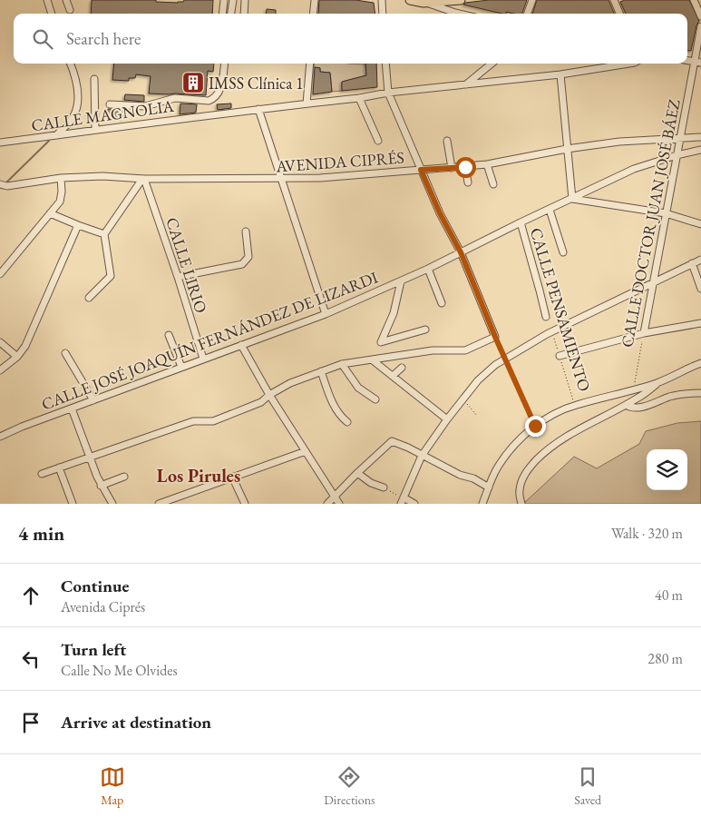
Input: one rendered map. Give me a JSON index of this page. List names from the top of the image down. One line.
{"streets":{"street":["CALLE MAGNOLIA","AVENIDA CIPRÉS","CALLE DOCTOR JUAN JOSÉ BÁEZ","CALLE LIRIO","CALLE PENSAMIENTO","CALLE JOSÉ JOAQUÍN FERNÁNDEZ DE LIZARDI"]},"crossings":[["AVENIDA CIPRÉS","CALLE DOCTOR JUAN JOSÉ BÁEZ"],["AVENIDA CIPRÉS","CALLE LIRIO"],["CALLE DOCTOR JUAN JOSÉ BÁEZ","CALLE JOSÉ JOAQUÍN FERNÁNDEZ DE LIZARDI"],["CALLE LIRIO","CALLE JOSÉ JOAQUÍN FERNÁNDEZ DE LIZARDI"],["CALLE PENSAMIENTO","CALLE JOSÉ JOAQUÍN FERNÁNDEZ DE LIZARDI"]],"districts":["Los Pirules"],"places":{"building":["IMSS Clínica 1"]},"page":{"search":"Search here","heading":["4 min","Walk · 320 m"],"list":[["Continue","Avenida Ciprés","40 m"],["Turn left","Calle No Me Olvides","280 m"],"Arrive at destination"],"nav":["Map","Directions","Saved"]}}
